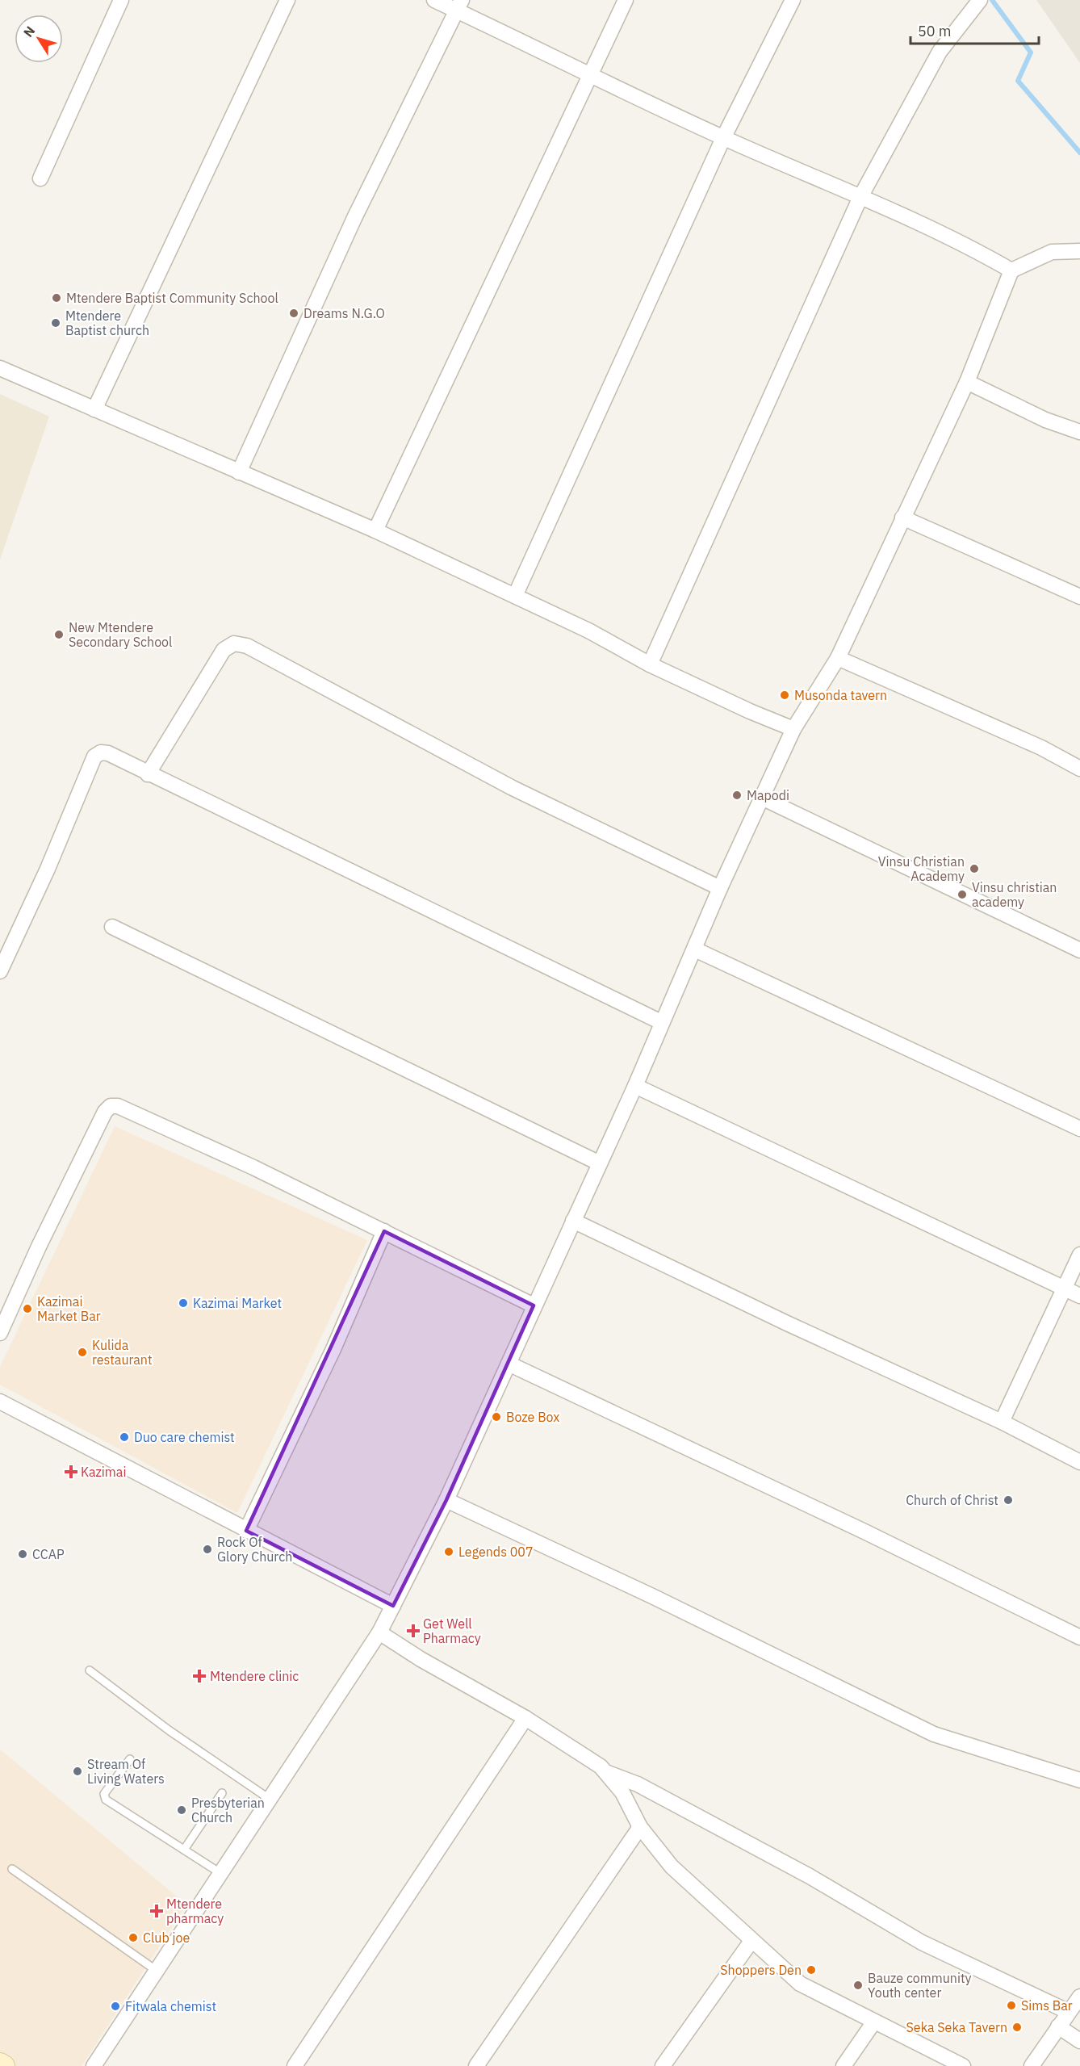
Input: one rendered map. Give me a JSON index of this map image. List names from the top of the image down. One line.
{"places":{"other":["Mtendere Baptist Community School","Dreams N.G.O","Mtendere Baptist church","New Mtendere Secondary School","Musonda tavern","Mapodi","Vinsu Christian Academy","Vinsu christian academy","Kazimai Market","Kazimai Market Bar","Kulida restaurant","Boze Box","Duo care chemist","Church of Christ","Rock Of Glory Church","Legends 007","CCAP","Stream Of Living Waters","Presbyterian Church","Club joe","Shoppers Den","Bauze community Youth center","Sims Bar","Fitwala chemist","Seka Seka Tavern"],"health":["Kazimai","Get Well Pharmacy","Mtendere clinic","Mtendere pharmacy"]},"scale_bar":"50 m","north":"top left"}
